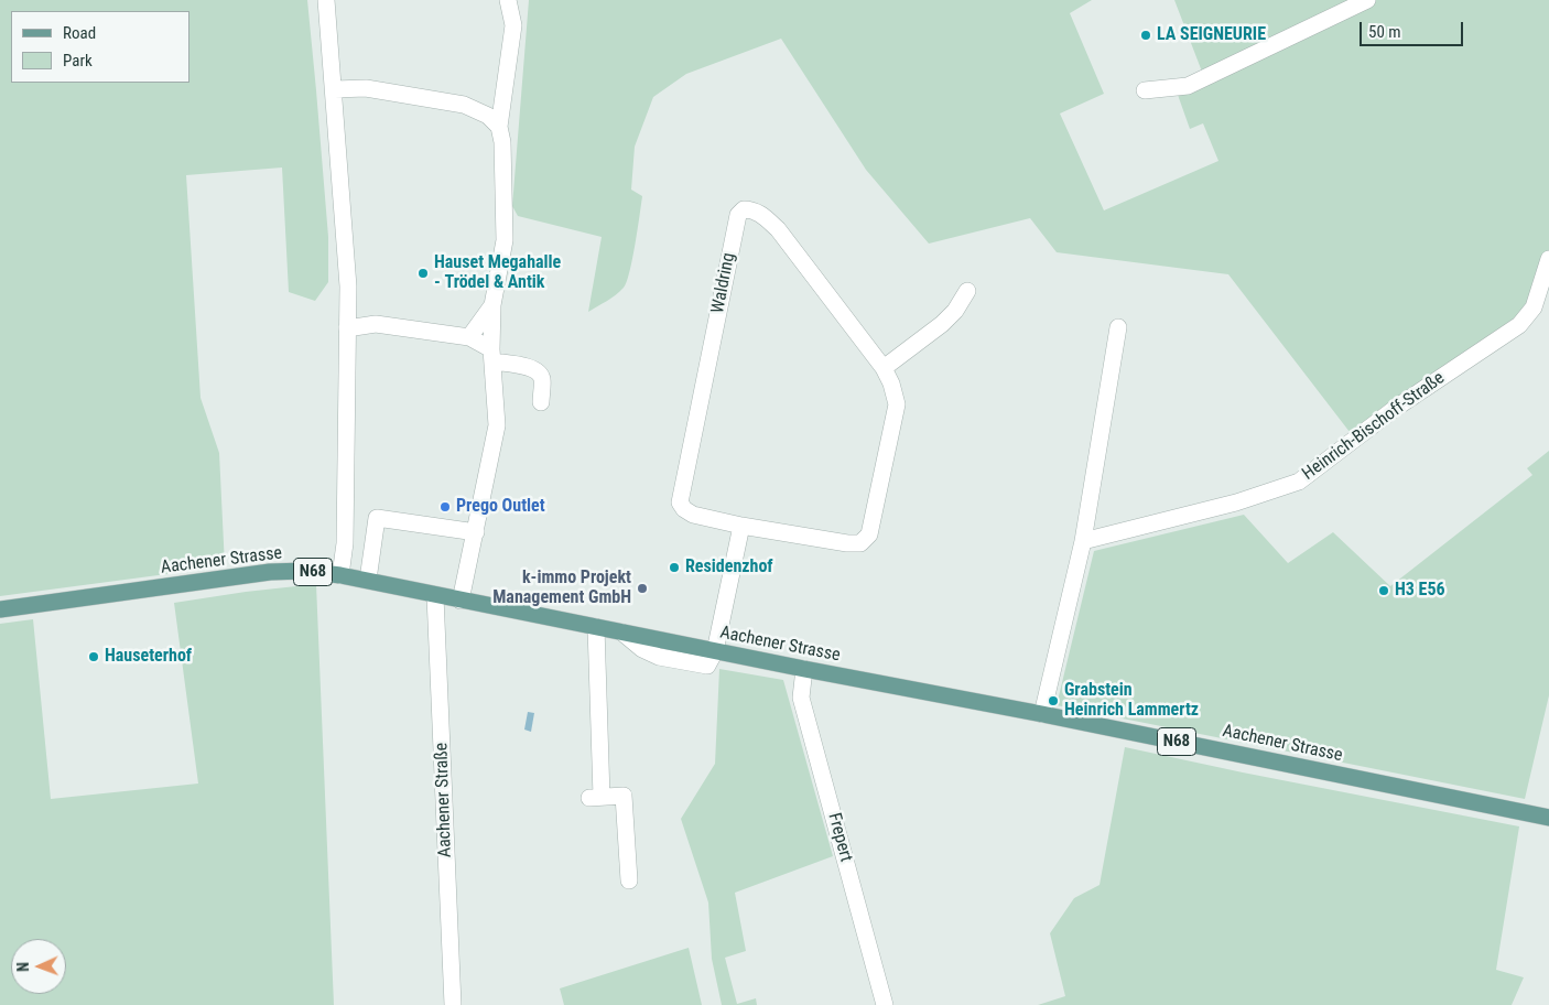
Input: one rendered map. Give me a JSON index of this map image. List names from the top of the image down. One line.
{"streets":{"main road":["Aachener Strasse","N68"],"street":["Waldring","Heinrich-Bischoff-Straße","Aachener Straße","Frepert"]},"crossings":[["Aachener Strasse","Aachener Straße"],["Aachener Strasse","Frepert"]],"places":["LA SEIGNEURIE","Hauset Megahalle - Trödel & Antik","Prego Outlet","Residenzhof","k-immo Projekt Management GmbH","H3 E56","Hauseterhof","Grabstein Heinrich Lammertz"],"legend":["Road","Park"],"scale_bar":"50 m","north":"left"}
